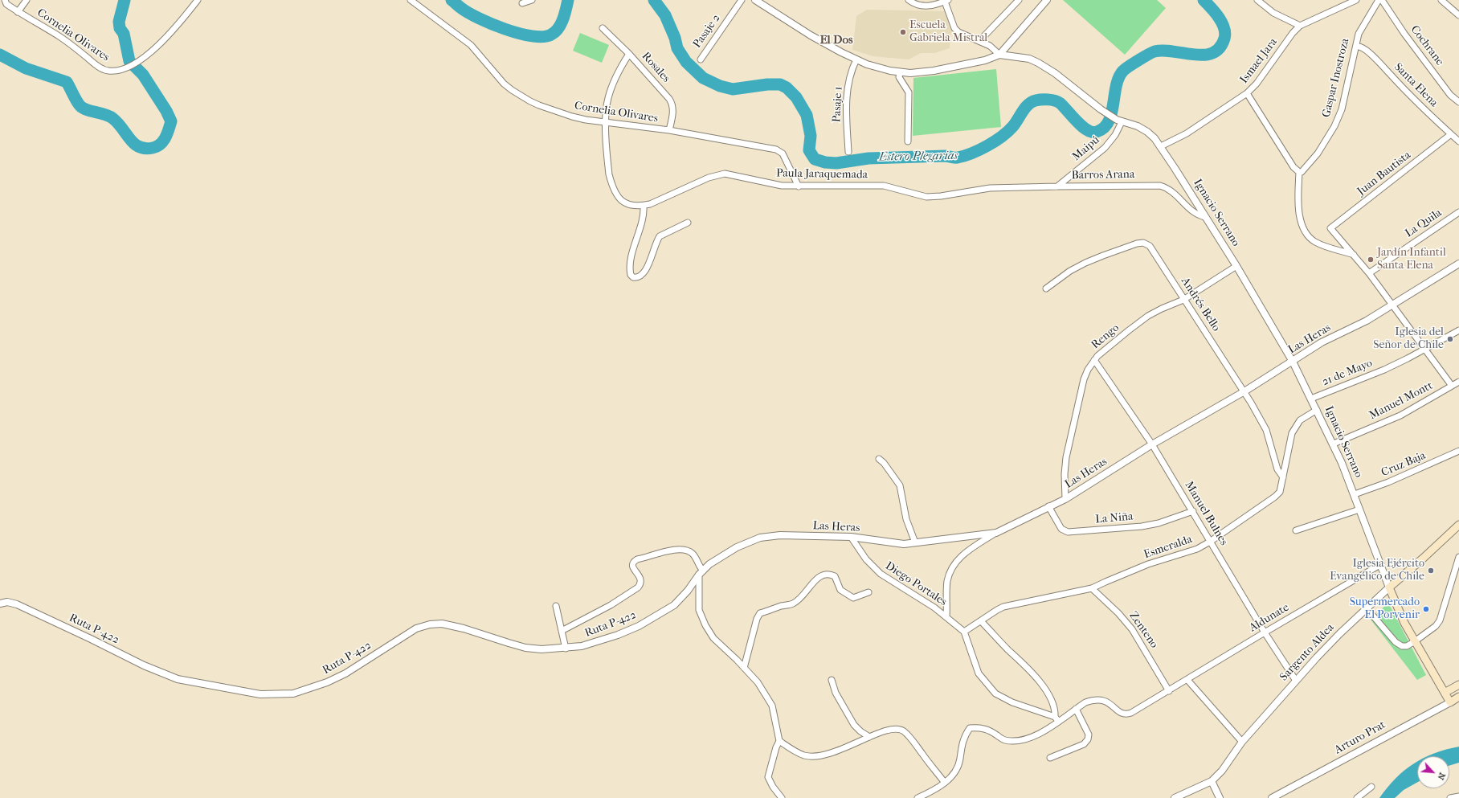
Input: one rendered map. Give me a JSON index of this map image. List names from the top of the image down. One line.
{"streets":{"main road":["Ignacio Serrano","Sargento Aldea","Arturo Prat"],"street":["Pasaje 2","Cornelia Olivares","Cochrane","Ismael Jara","Rosales","Gaspar Inostroza","Santa Elena","Pasaje 1","Maipú","Juan Bautista","Paula Jaraquemada","Barros Arana","La Quila","Andrés Bello","Rengo","Las Heras","21 de Mayo","Manuel Montt","Cruz Baja","Manuel Bulnes","La Niña","Esmeralda","Diego Portales","Aldunate","Ruta P-422","Zenteno"]},"crossings":[["Cornelia Olivares","Rosales"],["Cornelia Olivares","Paula Jaraquemada"],["Ismael Jara","Ignacio Serrano"],["Gaspar Inostroza","Santa Elena"],["Santa Elena","Juan Bautista"],["Pasaje 1","Ignacio Serrano"],["Maipú","Barros Arana"],["Maipú","Ignacio Serrano"],["Paula Jaraquemada","Barros Arana"],["Barros Arana","Ignacio Serrano"],["Ignacio Serrano","Rengo"],["Ignacio Serrano","Las Heras"],["Ignacio Serrano","21 de Mayo"],["Ignacio Serrano","Manuel Montt"],["Ignacio Serrano","Cruz Baja"],["Ignacio Serrano","Esmeralda"],["Ignacio Serrano","Aldunate"],["Ignacio Serrano","Sargento Aldea"],["Ignacio Serrano","Arturo Prat"],["Andrés Bello","Rengo"],["Andrés Bello","Las Heras"],["Andrés Bello","Esmeralda"],["Rengo","Las Heras"],["Rengo","Manuel Bulnes"],["Las Heras","Manuel Bulnes"],["Las Heras","La Niña"],["Las Heras","Diego Portales"],["Las Heras","Ruta P-422"],["Manuel Bulnes","La Niña"],["Manuel Bulnes","Esmeralda"],["Manuel Bulnes","Aldunate"],["Manuel Bulnes","Sargento Aldea"],["Esmeralda","Diego Portales"],["Esmeralda","Zenteno"],["Aldunate","Zenteno"]],"districts":["El Dos"],"water":["Estero Plegarias"],"places":["Escuela Gabriela Mistral","Jardín Infantil Santa Elena","Iglesia del Señor de Chile","Iglesia Ejército Evangélico de Chile","Supermercado El Porvenir"],"north":"bottom right"}
